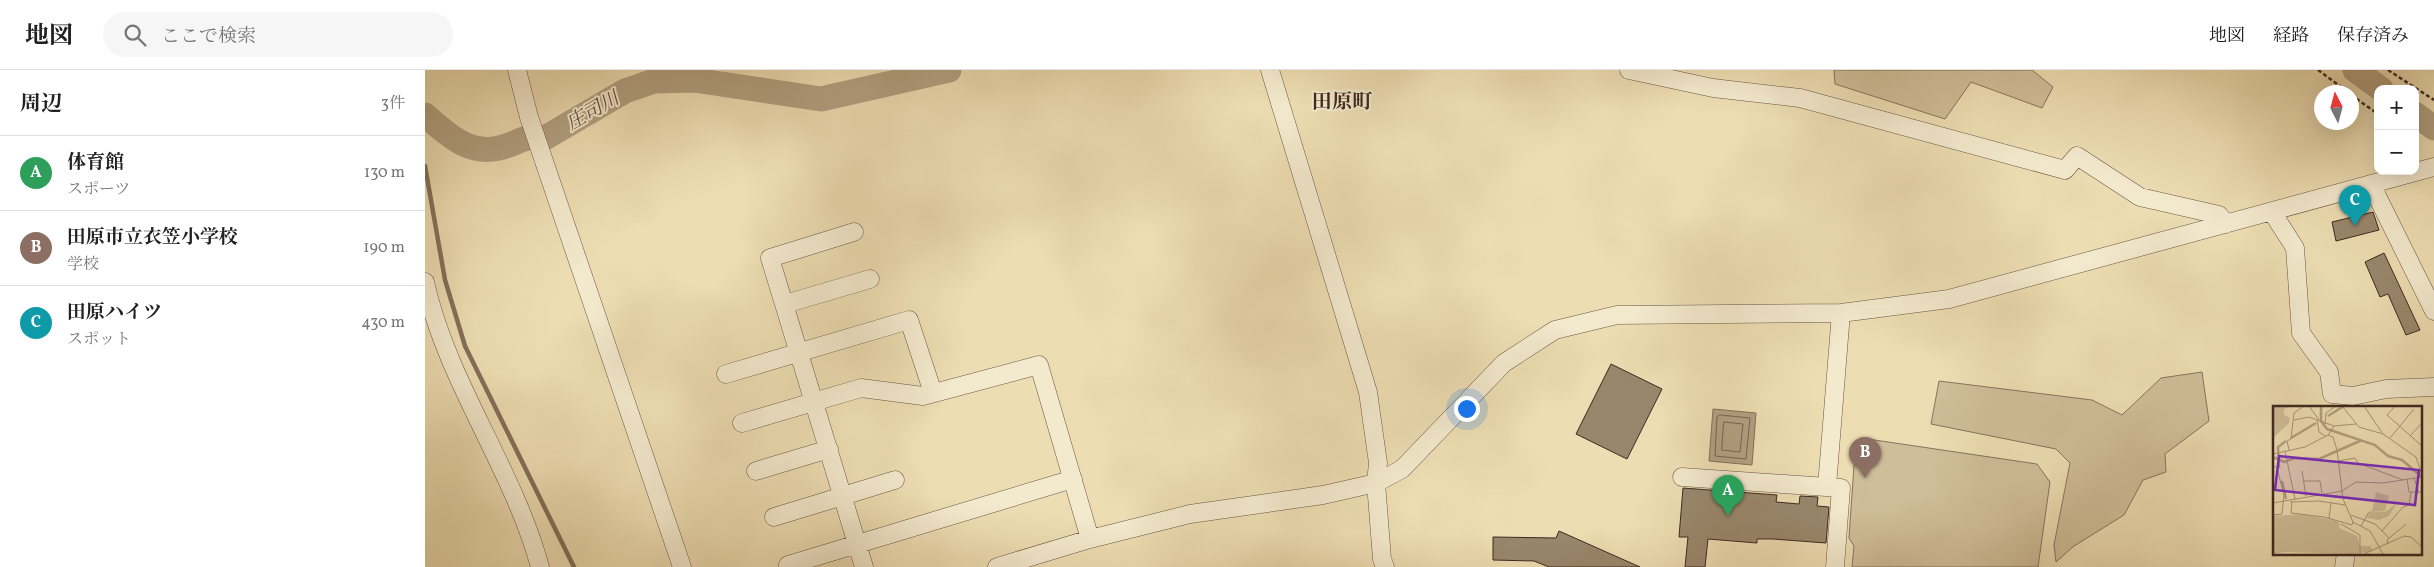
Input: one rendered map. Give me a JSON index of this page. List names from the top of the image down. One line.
{"districts":["田原町"],"water":["庄司川"],"north":"top","page":{"header":"地図","search":"ここで検索","nav":["地図","経路","保存済み"],"heading":["周辺","3件"],"map_buttons":["+","−"],"list":[{"mark":"A","name":"体育館","note":"スポーツ","value":"130 m"},{"mark":"B","name":"田原市立衣笠小学校","note":"学校","value":"190 m"},{"mark":"C","name":"田原ハイツ","note":"スポット","value":"430 m"}],"pins":["C","B","A"]}}
